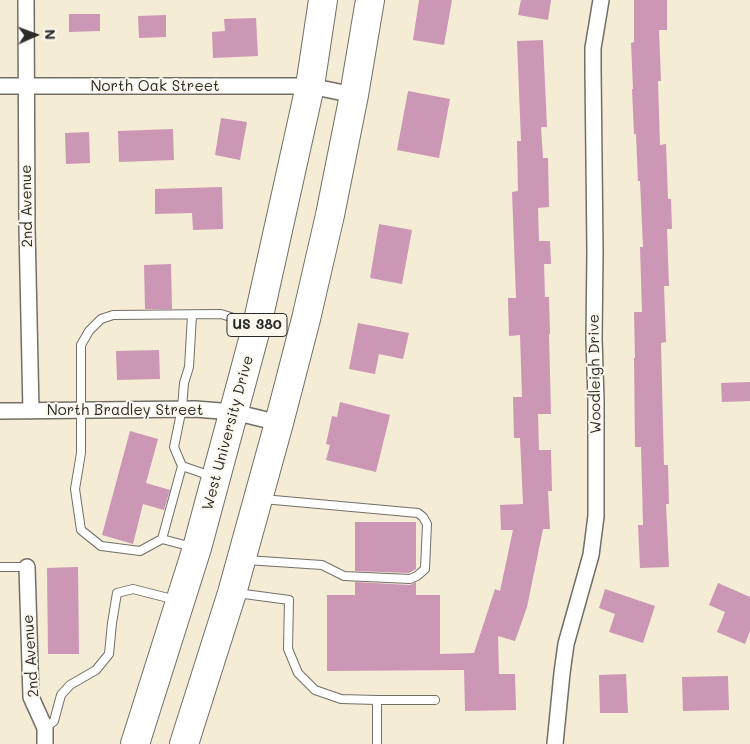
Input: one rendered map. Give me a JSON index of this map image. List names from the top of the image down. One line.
{"streets":{"highway":["US 380","West University Drive"],"street":["North Oak Street","2nd Avenue","Woodleigh Drive","North Bradley Street"]},"crossings":[["North Oak Street","2nd Avenue"],["North Oak Street","US 380"],["North Oak Street","West University Drive"],["2nd Avenue","North Bradley Street"],["US 380","North Bradley Street"],["North Bradley Street","West University Drive"]],"north":"right"}
